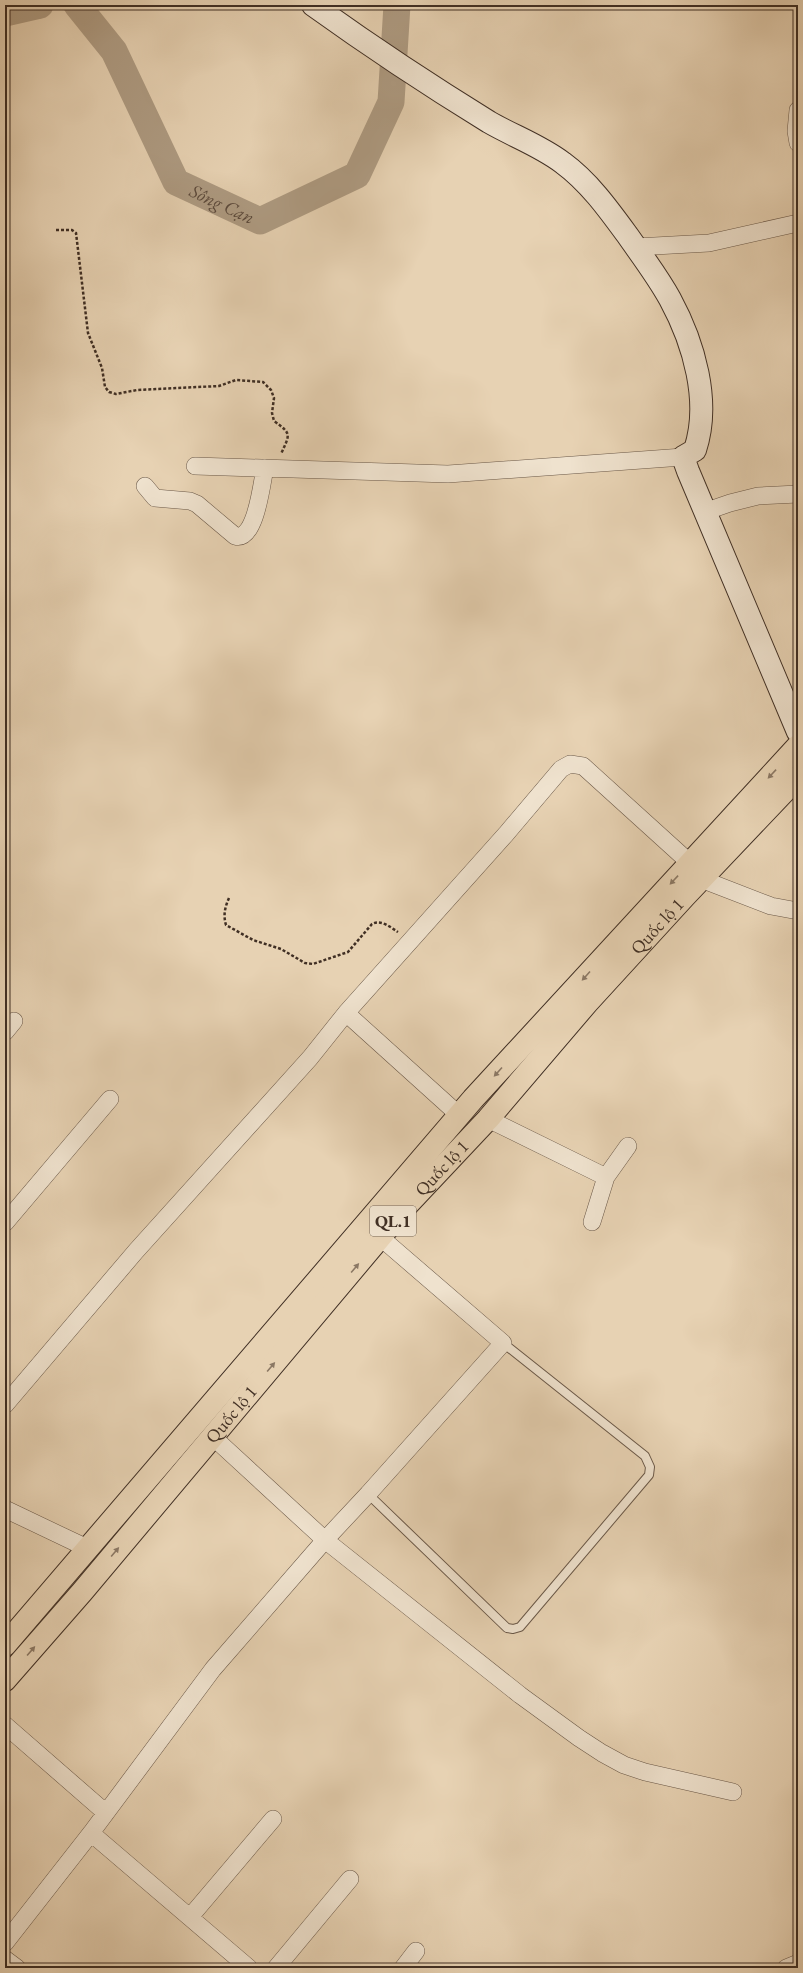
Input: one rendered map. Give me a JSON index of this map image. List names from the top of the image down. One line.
{"streets":{"highway":["Quốc lộ 1","QL.1"]},"water":["Sông Cạn"]}
